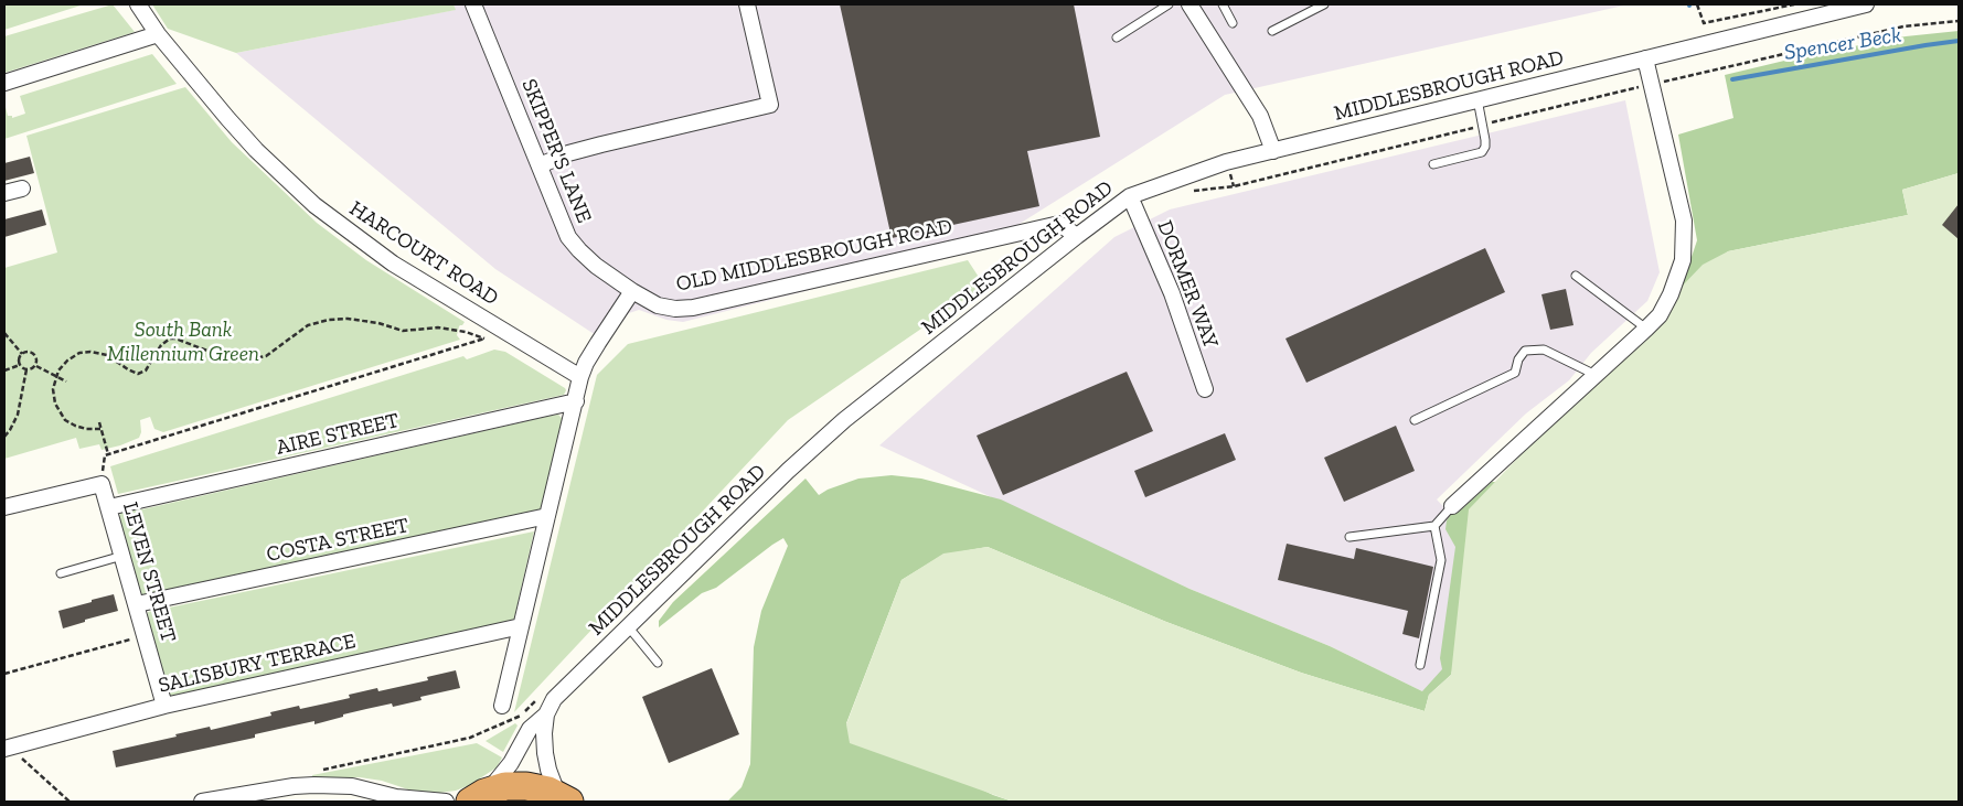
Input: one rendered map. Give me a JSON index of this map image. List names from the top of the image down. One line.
{"streets":{"street":["MIDDLESBROUGH ROAD","SKIPPER'S LANE","HARCOURT ROAD","OLD MIDDLESBROUGH ROAD","DORMER WAY","AIRE STREET","COSTA STREET","LEVEN STREET","SALISBURY TERRACE"]},"crossings":[["MIDDLESBROUGH ROAD","OLD MIDDLESBROUGH ROAD"],["MIDDLESBROUGH ROAD","DORMER WAY"],["SKIPPER'S LANE","OLD MIDDLESBROUGH ROAD"],["AIRE STREET","LEVEN STREET"],["COSTA STREET","LEVEN STREET"],["LEVEN STREET","SALISBURY TERRACE"]],"water":["Spencer Beck"],"parks":["South Bank Millennium Green"]}
